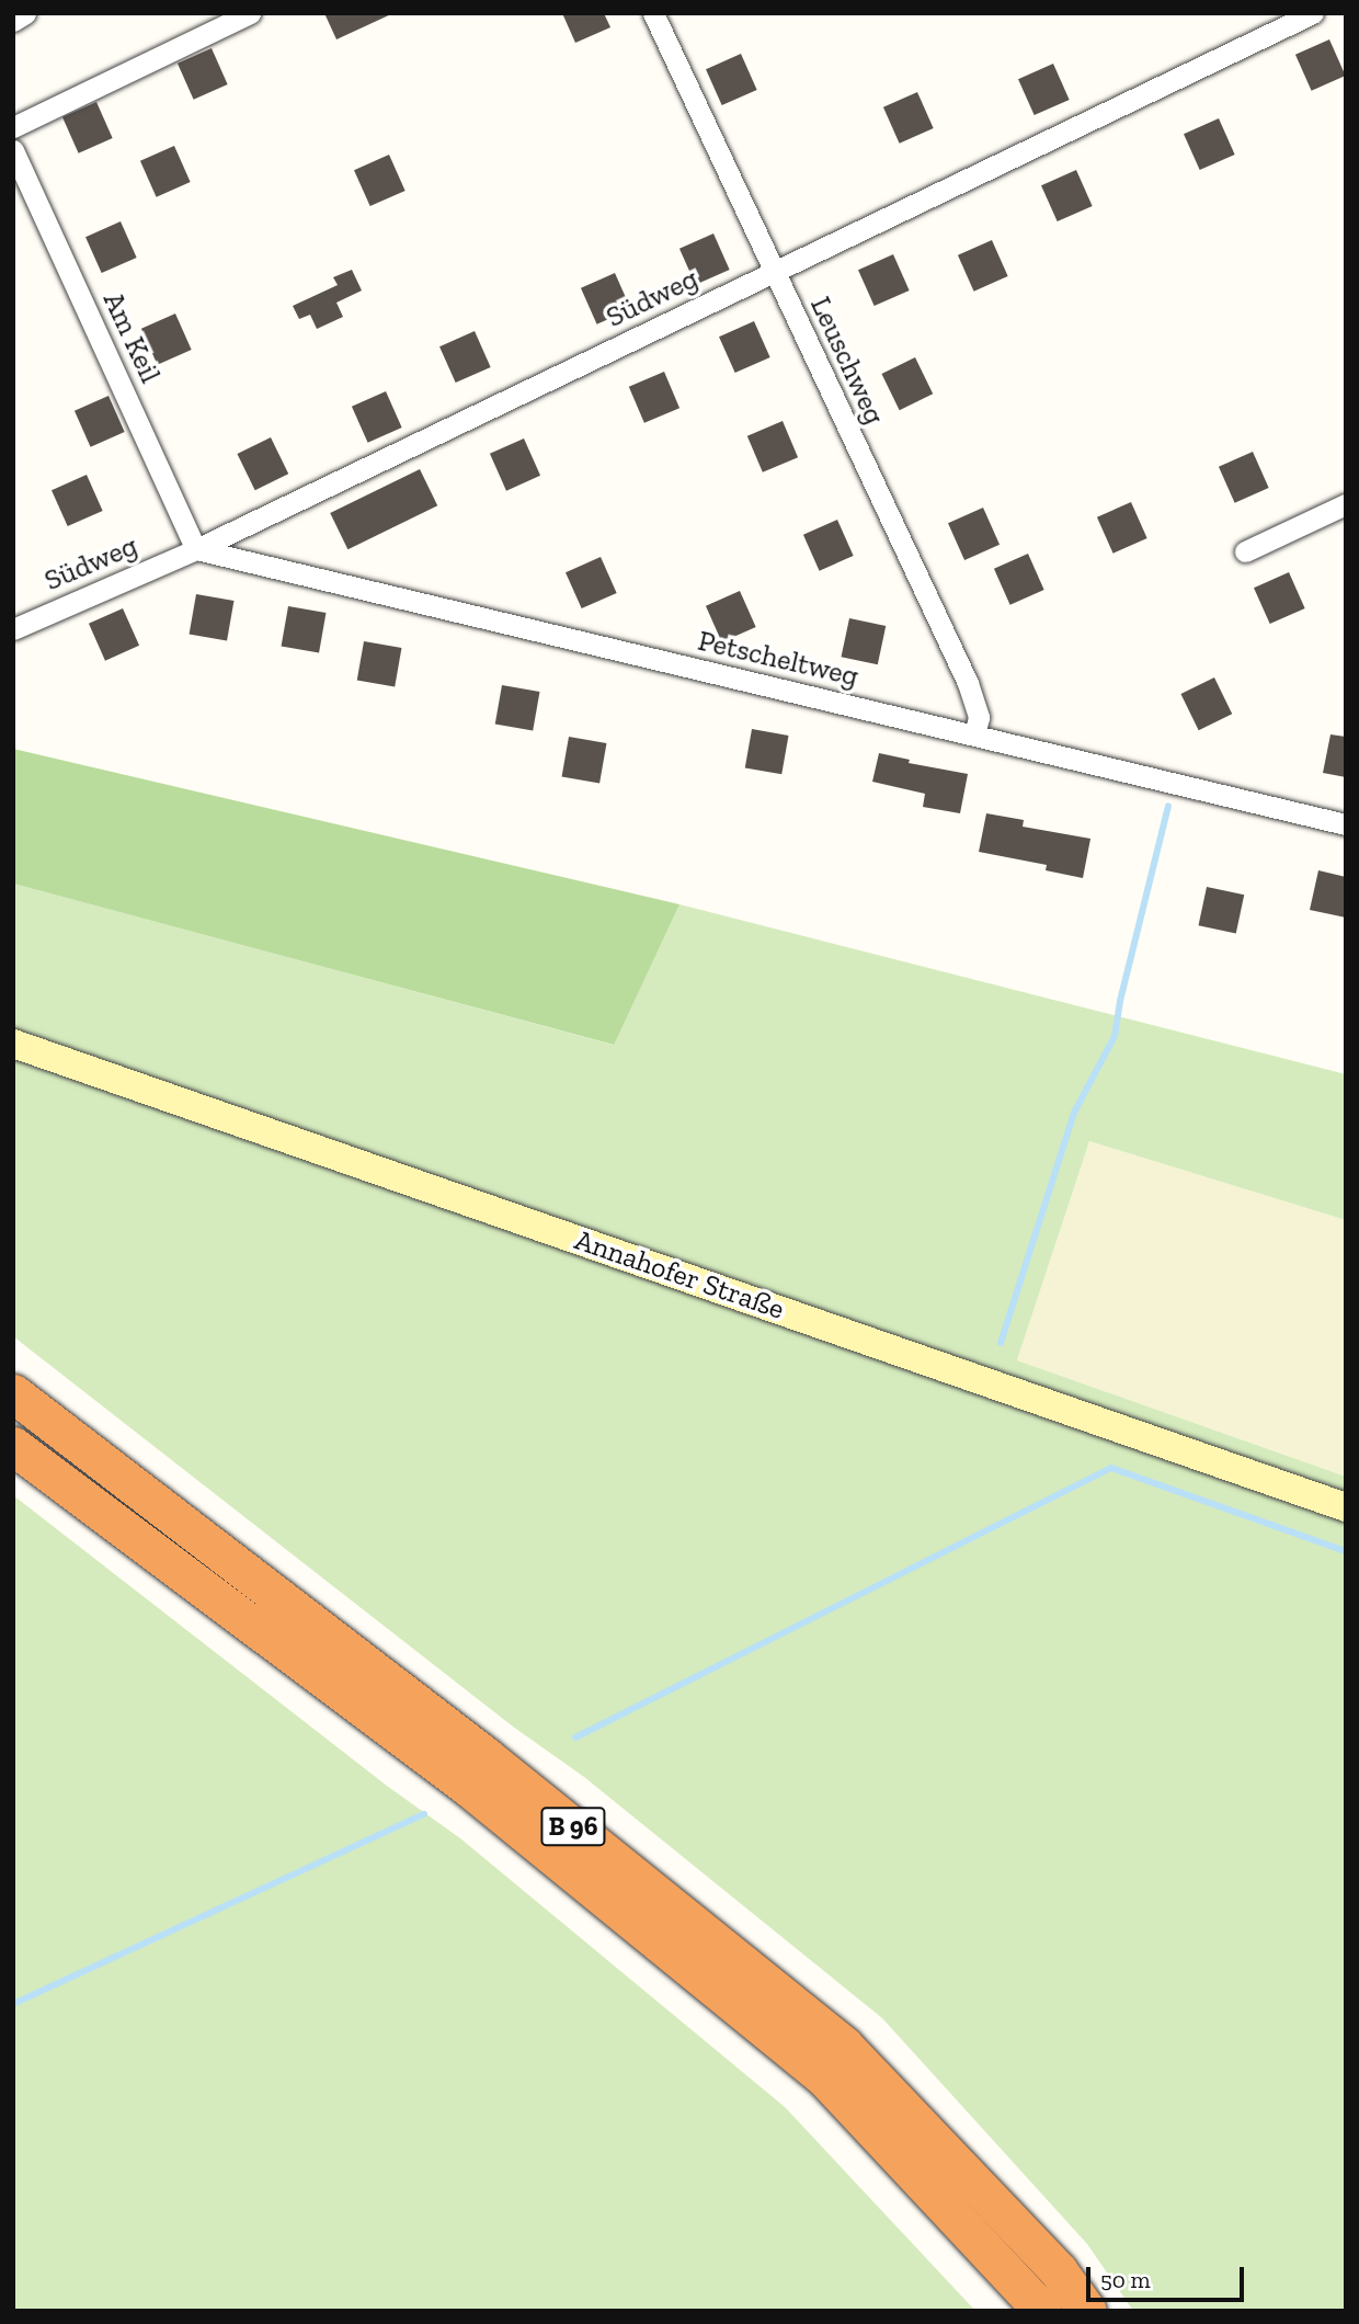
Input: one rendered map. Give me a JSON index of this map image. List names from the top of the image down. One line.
{"streets":{"highway":["B 96"],"street":["Südweg","Am Keil","Leuschweg","Petscheltweg","Annahofer Straße"]},"crossings":[["Südweg","Am Keil"],["Südweg","Leuschweg"],["Südweg","Petscheltweg"],["Am Keil","Petscheltweg"],["Leuschweg","Petscheltweg"]],"scale_bar":"50 m"}
